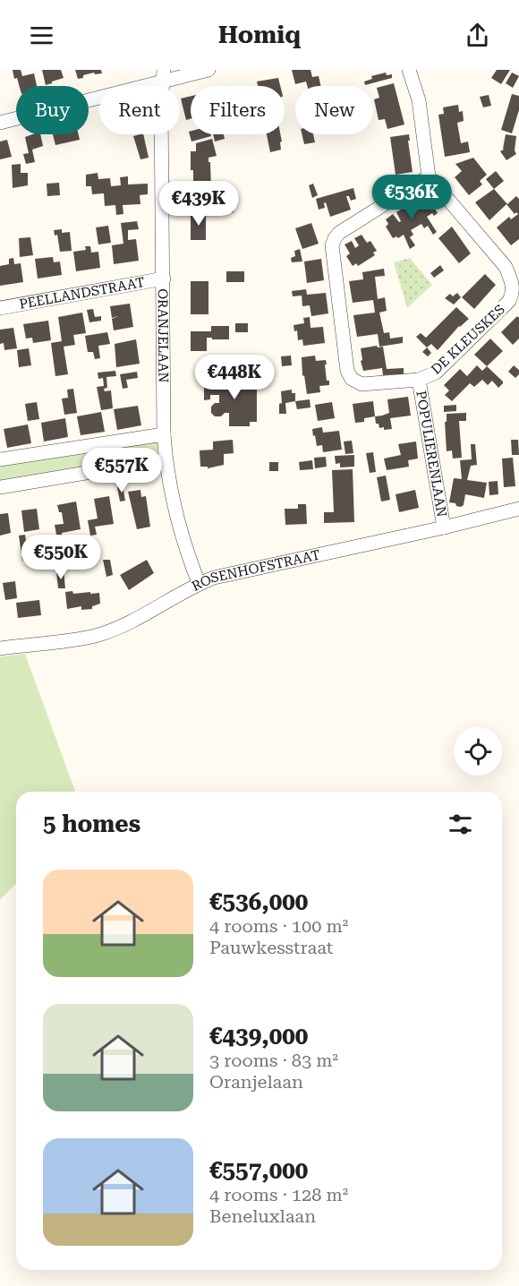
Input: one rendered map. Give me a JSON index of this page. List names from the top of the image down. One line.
{"streets":{"street":["PEELLANDSTRAAT","ORANJELAAN","DE KLEUSKES","POPULIERENLAAN","ROSENHOFSTRAAT"]},"crossings":[["PEELLANDSTRAAT","ORANJELAAN"],["ORANJELAAN","ROSENHOFSTRAAT"],["DE KLEUSKES","POPULIERENLAAN"],["POPULIERENLAAN","ROSENHOFSTRAAT"]],"page":{"header":"Homiq","chip":["Buy","Rent","Filters","New"],"price":["€536K","€439K","€448K","€557K","€550K"],"heading":"5 homes","list":[{"name":"€536,000","note":"4 rooms · 100 m² · Pauwkesstraat"},{"name":"€439,000","note":"3 rooms · 83 m² · Oranjelaan"},{"name":"€557,000","note":"4 rooms · 128 m² · Beneluxlaan"}]}}
